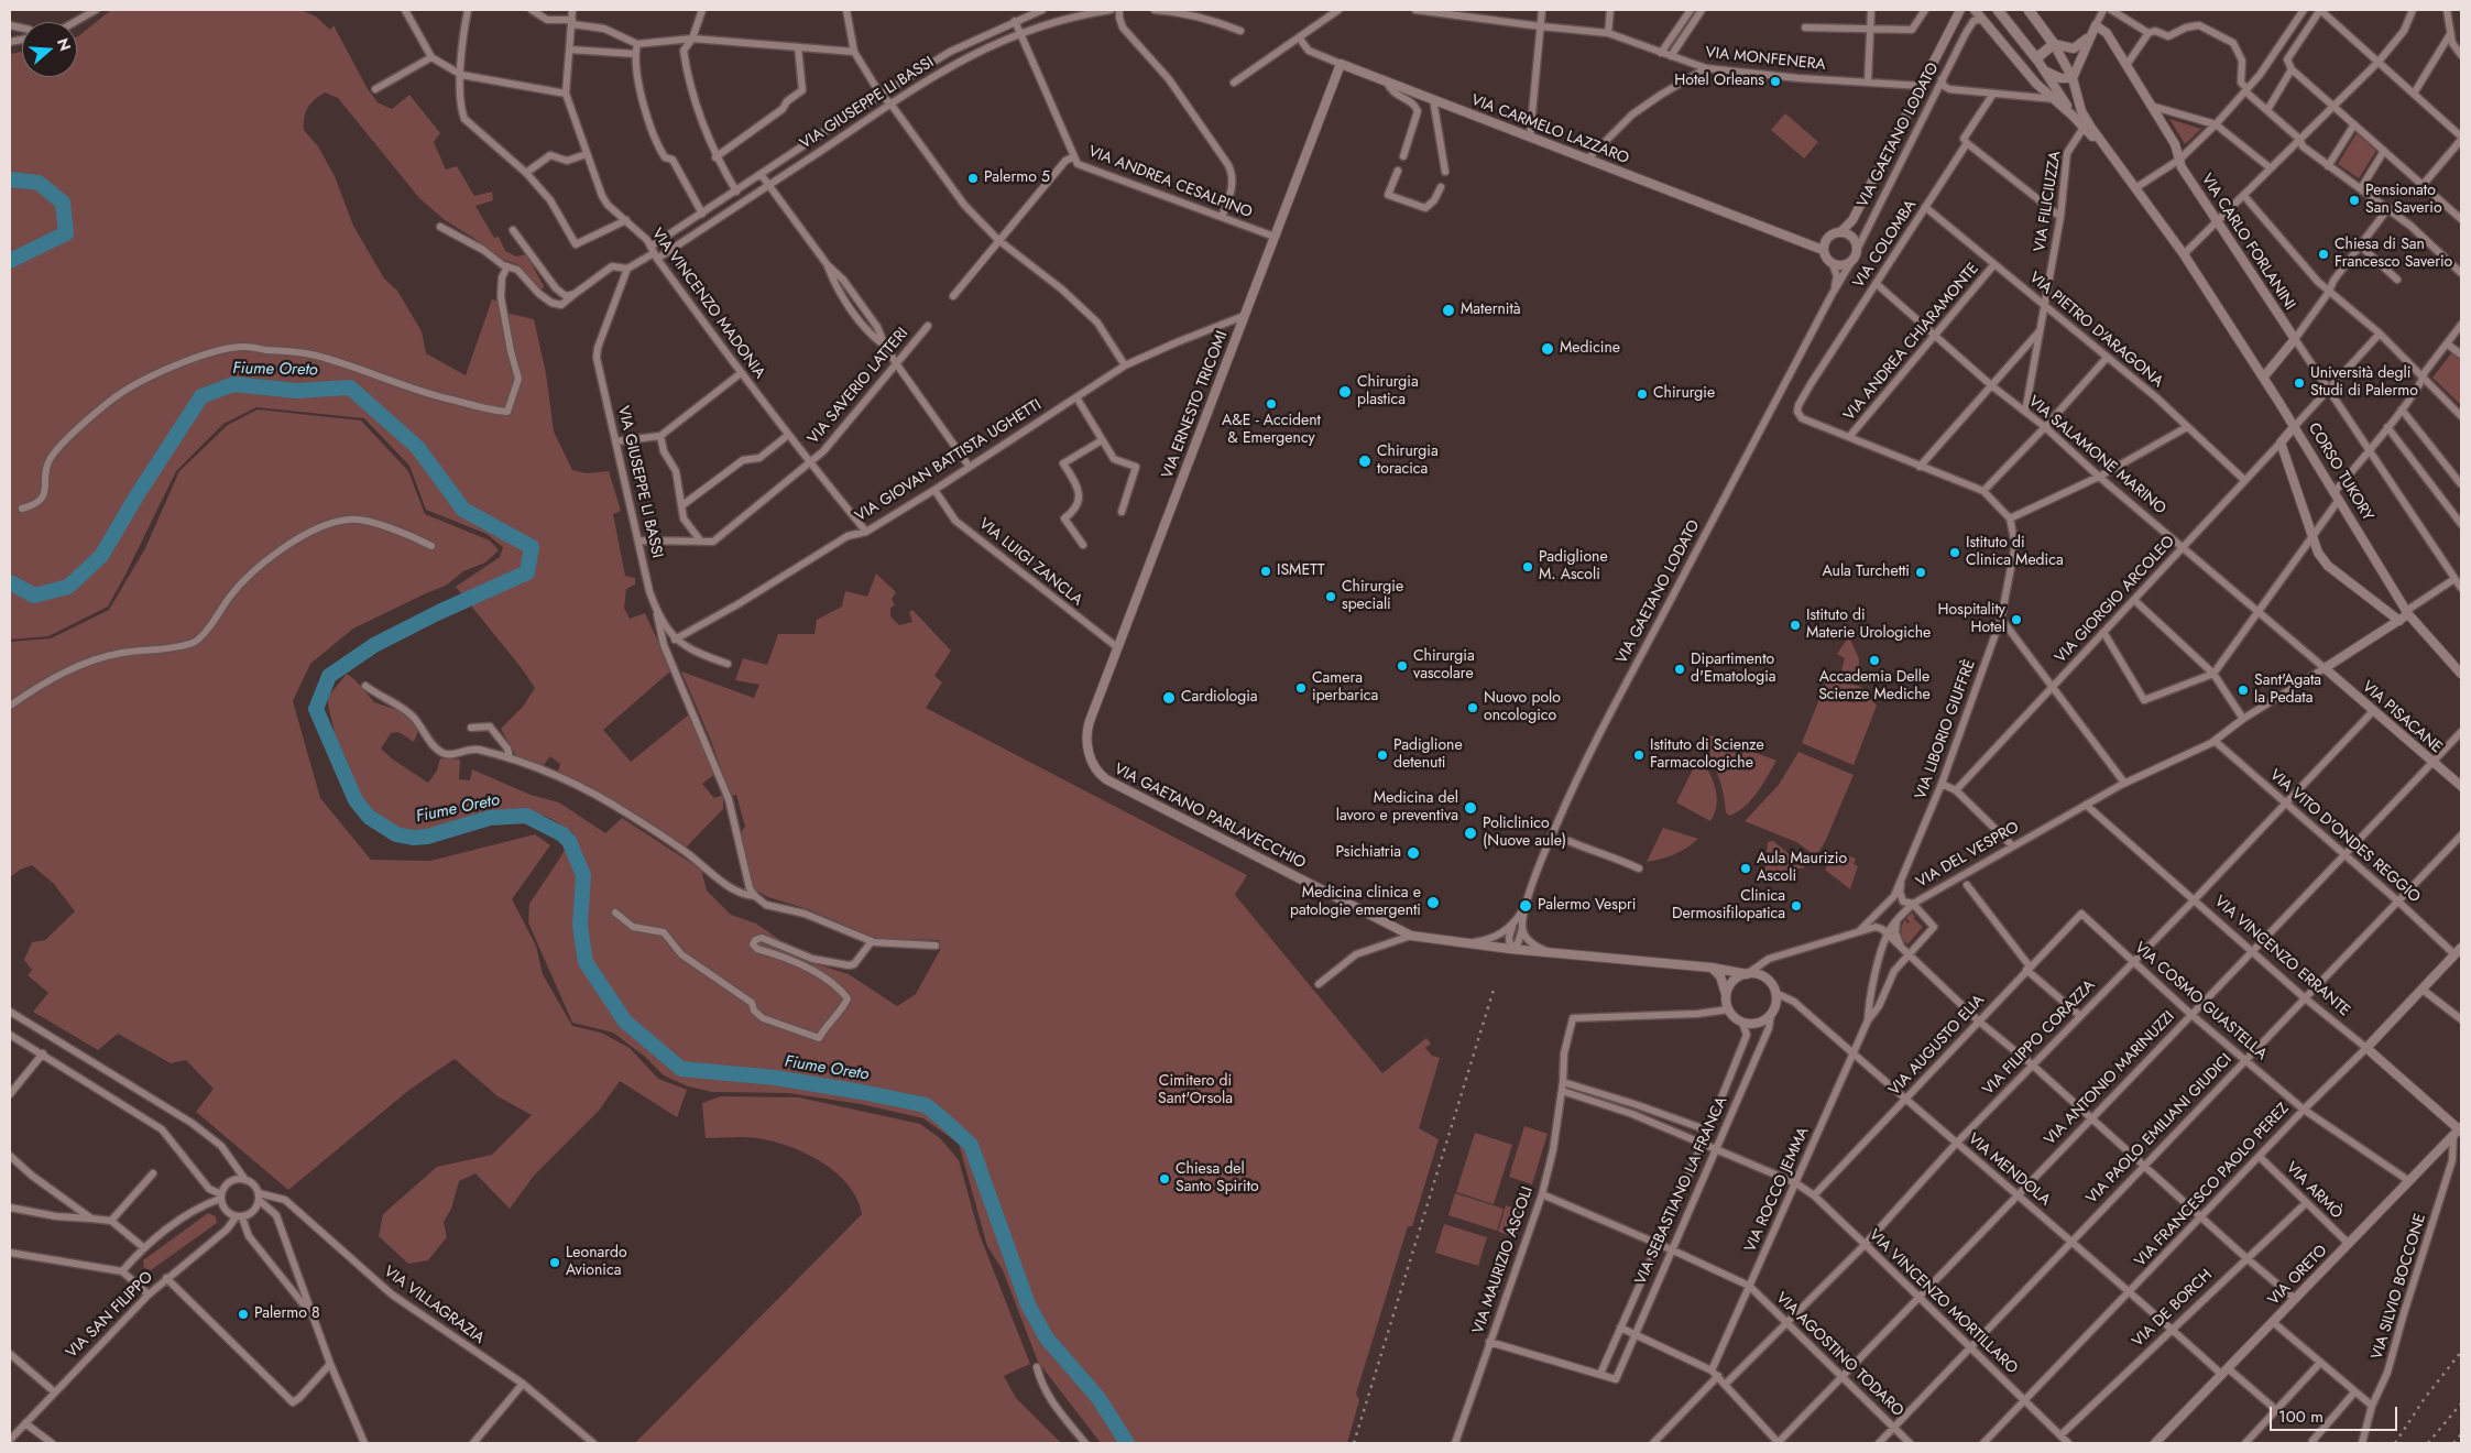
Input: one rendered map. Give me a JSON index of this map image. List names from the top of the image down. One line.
{"streets":{"main road":["CORSO TUKORY"],"street":["VIA MONFENERA","VIA GIUSEPPE LI BASSI","VIA CARMELO LAZZARO","VIA GAETANO LODATO","VIA ANDREA CESALPINO","VIA FILICIUZZA","VIA CARLO FORLANINI","VIA COLOMBA","VIA VINCENZO MADONIA","VIA PIETRO D'ARAGONA","VIA ANDREA CHIARAMONTE","VIA SAVERIO LATTERI","VIA ERNESTO TRICOMI","VIA SALAMONE MARINO","VIA GIOVAN BATTISTA UGHETTI","VIA LUIGI ZANCLA","VIA GIORGIO ARCOLEO","VIA PISACANE","VIA LIBORIO GIUFFRÈ","VIA GAETANO PARLAVECCHIO","VIA VITO D'ONDES REGGIO","VIA DEL VESPRO","VIA VINCENZO ERRANTE","VIA COSMO GUASTELLA","VIA FILIPPO CORAZZA","VIA AUGUSTO ELIA","VIA ANTONIO MARINUZZI","VIA PAOLO EMILIANI GIUDICI","VIA MENDOLA","VIA FRANCESCO PAOLO PEREZ","VIA ROCCO JEMMA","VIA SEBASTIANO LA FRANCA","VIA ARMÒ","VIA MAURIZIO ASCOLI","VIA ORETO","VIA SILVIO BOCCONE","VIA VINCENZO MORTILLARO","VIA VILLAGRAZIA","VIA DE BORCH","VIA SAN FILIPPO","VIA AGOSTINO TODARO"]},"crossings":[["VIA MONFENERA","VIA GAETANO LODATO"],["VIA GIUSEPPE LI BASSI","VIA ANDREA CESALPINO"],["VIA GIUSEPPE LI BASSI","VIA VINCENZO MADONIA"],["VIA GIUSEPPE LI BASSI","VIA SAVERIO LATTERI"],["VIA GIUSEPPE LI BASSI","VIA GIOVAN BATTISTA UGHETTI"],["VIA CARMELO LAZZARO","VIA GAETANO LODATO"],["VIA CARMELO LAZZARO","VIA ERNESTO TRICOMI"],["VIA GAETANO LODATO","CORSO TUKORY"],["VIA GAETANO LODATO","VIA GAETANO PARLAVECCHIO"],["VIA ANDREA CESALPINO","VIA ERNESTO TRICOMI"],["VIA FILICIUZZA","VIA PIETRO D'ARAGONA"],["VIA FILICIUZZA","VIA SALAMONE MARINO"],["VIA FILICIUZZA","CORSO TUKORY"],["VIA COLOMBA","VIA PIETRO D'ARAGONA"],["VIA COLOMBA","VIA ANDREA CHIARAMONTE"],["VIA COLOMBA","VIA SALAMONE MARINO"],["VIA VINCENZO MADONIA","VIA SAVERIO LATTERI"],["VIA VINCENZO MADONIA","VIA GIOVAN BATTISTA UGHETTI"],["VIA PIETRO D'ARAGONA","VIA ANDREA CHIARAMONTE"],["VIA PIETRO D'ARAGONA","VIA GIORGIO ARCOLEO"],["VIA ANDREA CHIARAMONTE","VIA SALAMONE MARINO"],["VIA ERNESTO TRICOMI","VIA GIOVAN BATTISTA UGHETTI"],["VIA ERNESTO TRICOMI","VIA LUIGI ZANCLA"],["VIA ERNESTO TRICOMI","VIA GAETANO PARLAVECCHIO"],["VIA SALAMONE MARINO","VIA GIORGIO ARCOLEO"],["VIA SALAMONE MARINO","VIA PISACANE"],["VIA SALAMONE MARINO","VIA DEL VESPRO"],["VIA GIOVAN BATTISTA UGHETTI","VIA LUIGI ZANCLA"],["CORSO TUKORY","VIA GIORGIO ARCOLEO"],["CORSO TUKORY","VIA DEL VESPRO"],["VIA PISACANE","VIA DEL VESPRO"],["VIA PISACANE","VIA FILIPPO CORAZZA"],["VIA PISACANE","VIA ANTONIO MARINUZZI"],["VIA VITO D'ONDES REGGIO","VIA DEL VESPRO"],["VIA VITO D'ONDES REGGIO","VIA FILIPPO CORAZZA"],["VIA VITO D'ONDES REGGIO","VIA ANTONIO MARINUZZI"],["VIA VITO D'ONDES REGGIO","VIA PAOLO EMILIANI GIUDICI"],["VIA VITO D'ONDES REGGIO","VIA FRANCESCO PAOLO PEREZ"],["VIA DEL VESPRO","VIA VINCENZO ERRANTE"],["VIA DEL VESPRO","VIA ROCCO JEMMA"],["VIA VINCENZO ERRANTE","VIA FILIPPO CORAZZA"],["VIA VINCENZO ERRANTE","VIA ANTONIO MARINUZZI"],["VIA VINCENZO ERRANTE","VIA PAOLO EMILIANI GIUDICI"],["VIA VINCENZO ERRANTE","VIA FRANCESCO PAOLO PEREZ"],["VIA VINCENZO ERRANTE","VIA ORETO"],["VIA VINCENZO ERRANTE","VIA SILVIO BOCCONE"],["VIA COSMO GUASTELLA","VIA FILIPPO CORAZZA"],["VIA COSMO GUASTELLA","VIA AUGUSTO ELIA"],["VIA COSMO GUASTELLA","VIA ANTONIO MARINUZZI"],["VIA COSMO GUASTELLA","VIA PAOLO EMILIANI GIUDICI"],["VIA COSMO GUASTELLA","VIA FRANCESCO PAOLO PEREZ"],["VIA COSMO GUASTELLA","VIA ORETO"],["VIA FILIPPO CORAZZA","VIA MENDOLA"],["VIA FILIPPO CORAZZA","VIA VINCENZO MORTILLARO"],["VIA FILIPPO CORAZZA","VIA AGOSTINO TODARO"],["VIA AUGUSTO ELIA","VIA MENDOLA"],["VIA AUGUSTO ELIA","VIA VINCENZO MORTILLARO"],["VIA ANTONIO MARINUZZI","VIA MENDOLA"],["VIA ANTONIO MARINUZZI","VIA VINCENZO MORTILLARO"],["VIA ANTONIO MARINUZZI","VIA AGOSTINO TODARO"],["VIA PAOLO EMILIANI GIUDICI","VIA MENDOLA"],["VIA PAOLO EMILIANI GIUDICI","VIA VINCENZO MORTILLARO"],["VIA PAOLO EMILIANI GIUDICI","VIA AGOSTINO TODARO"],["VIA MENDOLA","VIA FRANCESCO PAOLO PEREZ"],["VIA MENDOLA","VIA ROCCO JEMMA"],["VIA MENDOLA","VIA SEBASTIANO LA FRANCA"],["VIA MENDOLA","VIA MAURIZIO ASCOLI"],["VIA MENDOLA","VIA ORETO"],["VIA MENDOLA","VIA DE BORCH"],["VIA FRANCESCO PAOLO PEREZ","VIA ARMÒ"],["VIA FRANCESCO PAOLO PEREZ","VIA VINCENZO MORTILLARO"],["VIA ROCCO JEMMA","VIA VINCENZO MORTILLARO"],["VIA ROCCO JEMMA","VIA AGOSTINO TODARO"],["VIA SEBASTIANO LA FRANCA","VIA MAURIZIO ASCOLI"],["VIA SEBASTIANO LA FRANCA","VIA VINCENZO MORTILLARO"],["VIA ARMÒ","VIA ORETO"],["VIA ARMÒ","VIA DE BORCH"],["VIA MAURIZIO ASCOLI","VIA VINCENZO MORTILLARO"],["VIA ORETO","VIA SILVIO BOCCONE"],["VIA VINCENZO MORTILLARO","VIA DE BORCH"],["VIA VILLAGRAZIA","VIA SAN FILIPPO"]],"water":["Fiume Oreto"],"parks":["Cimitero di Sant'Orsola"],"places":["Hotel Orleans","Palermo 5","Pensionato San Saverio","Chiesa di San Francesco Saverio","Maternità","Medicine","Università degli Studi di Palermo","Chirurgia plastica","Chirurgie","A&E - Accident & Emergency","Chirurgia toracica","Istituto di Clinica Medica","Padiglione M. Ascoli","ISMETT","Aula Turchetti","Chirurgie speciali","Hospitality Hotel","Istituto di Materie Urologiche","Accademia Delle Scienze Mediche","Chirurgia vascolare","Dipartimento d'Ematologia","Camera iperbarica","Sant'Agata la Pedata","Cardiologia","Nuovo polo oncologico","Padiglione detenuti","Istituto di Scienze Farmacologiche","Medicina del lavoro e preventiva","Policlinico (Nuove aule)","Psichiatria","Aula Maurizio Ascoli","Medicina clinica e patologie emergenti","Palermo Vespri","Clinica Dermosifilopatica","Chiesa del Santo Spirito","Leonardo Avionica","Palermo 8"],"scale_bar":"100 m","north":"right"}
